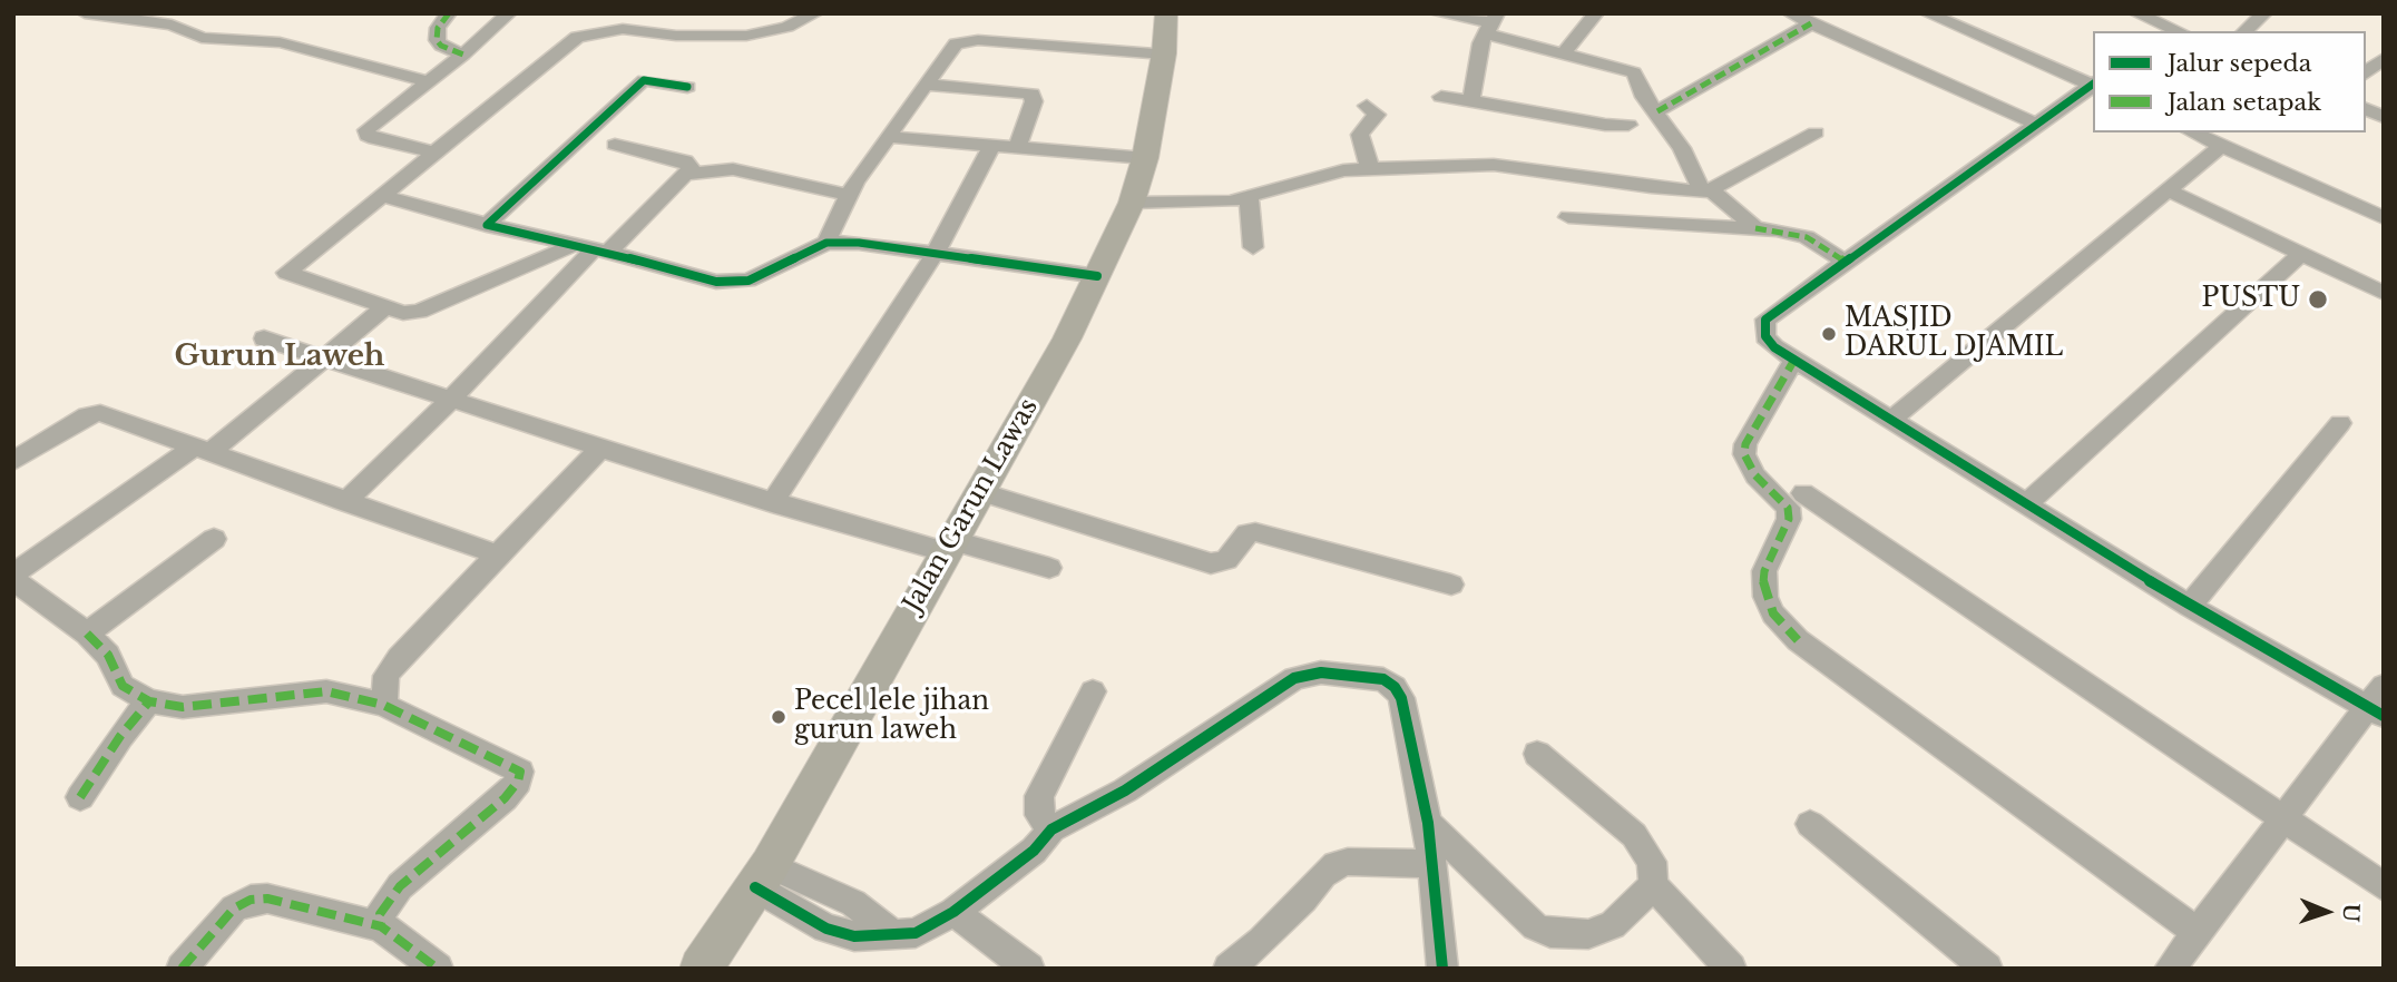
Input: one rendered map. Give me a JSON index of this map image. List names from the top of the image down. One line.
{"streets":{"main road":["Jalan Garun Lawas"]},"districts":["Gurun Laweh"],"places":["PUSTU","MASJID DARUL DJAMIL","Pecel lele jihan gurun laweh"],"legend":["Jalur sepeda","Jalan setapak"],"north":"right"}
